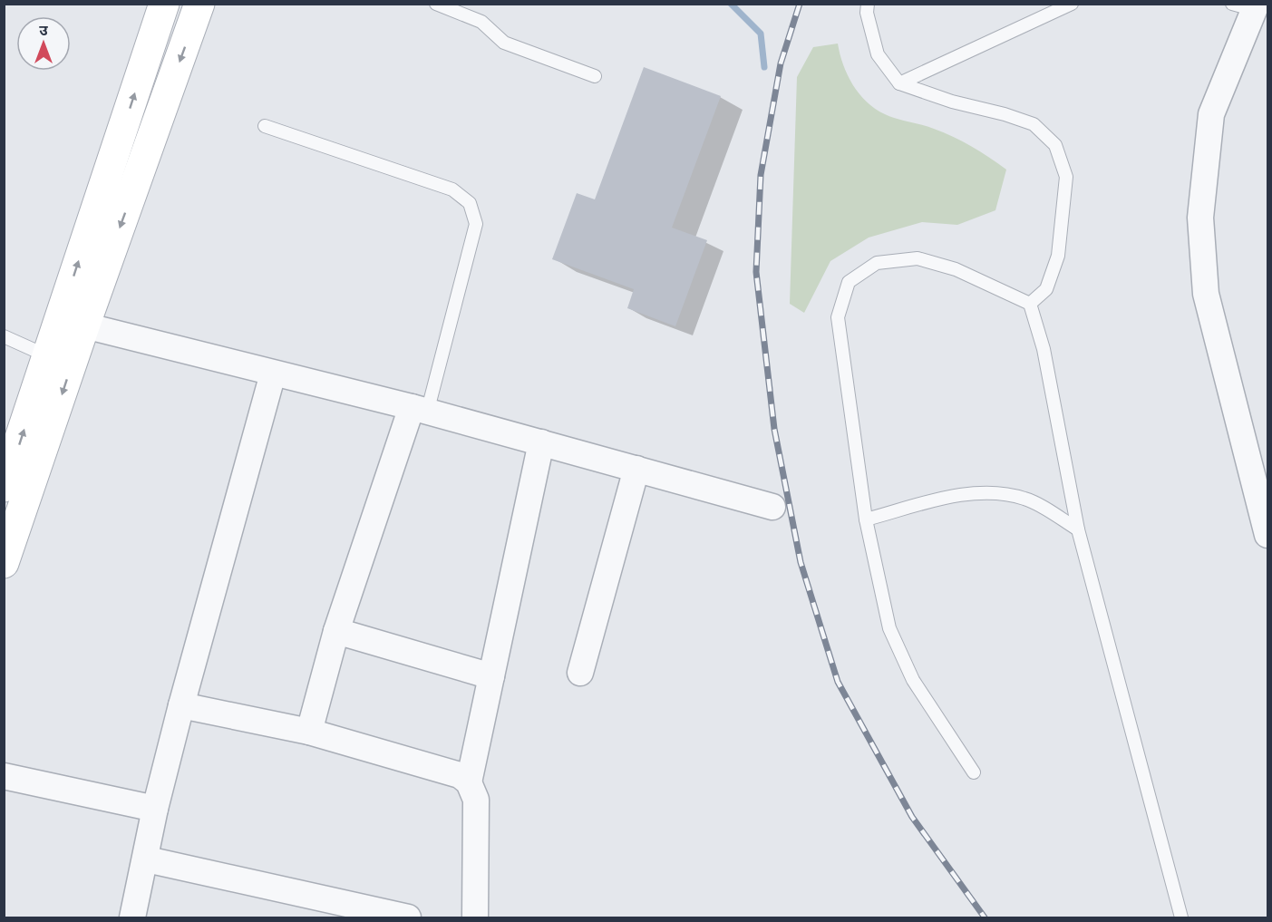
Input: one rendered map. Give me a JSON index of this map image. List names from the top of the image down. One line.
{"north":"top"}
